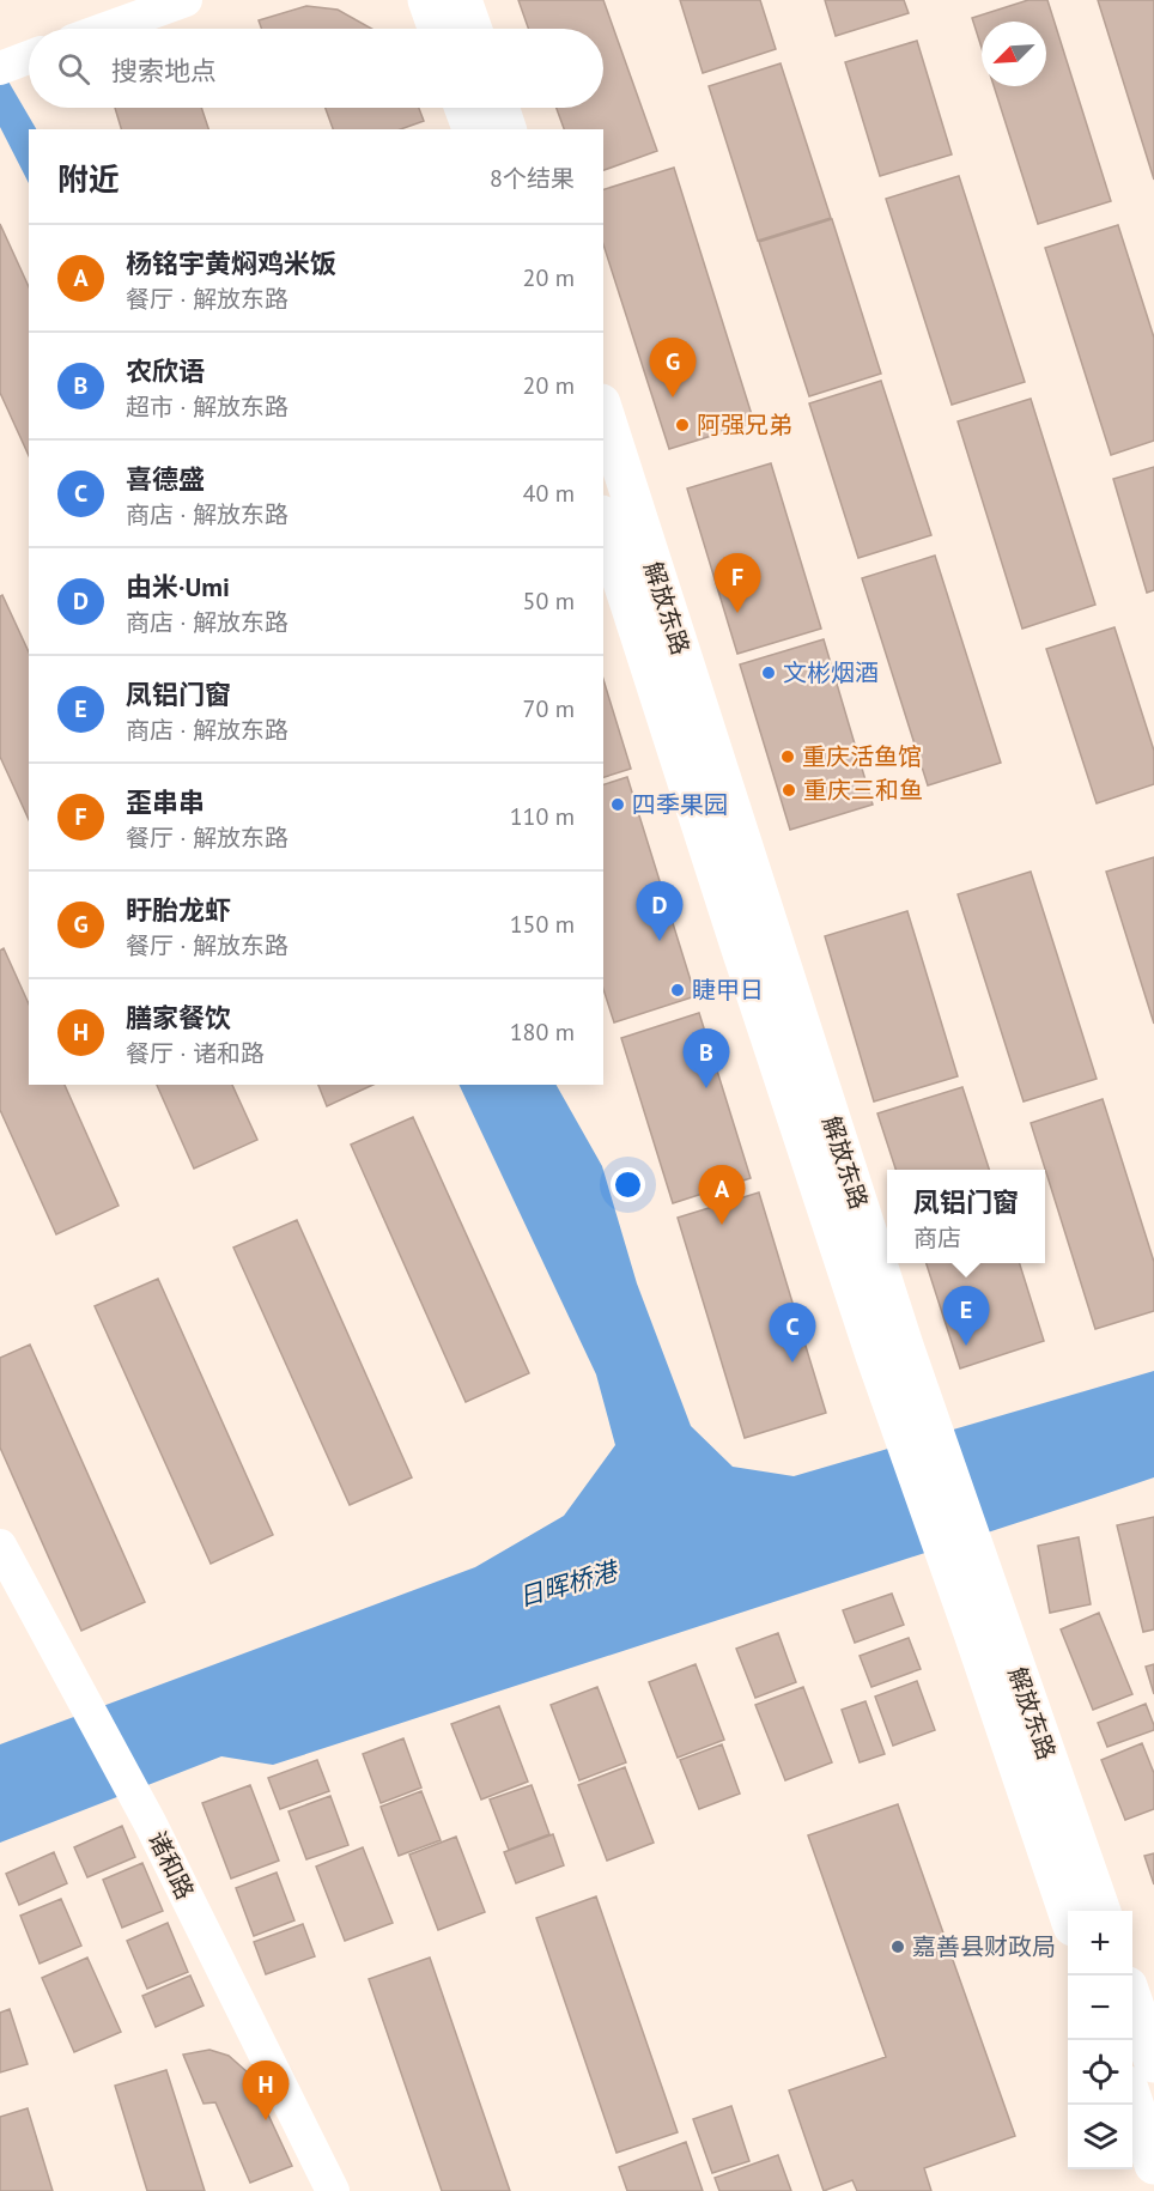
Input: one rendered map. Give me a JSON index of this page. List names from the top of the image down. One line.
{"streets":{"main road":["解放东路"],"street":["诸和路"]},"water":["日晖桥港"],"places":["阿强兄弟","文彬烟酒","重庆活鱼馆","重庆三和鱼","四季果园","睫甲日","嘉善县财政局"],"north":"bottom left","page":{"search":"搜索地点","heading":["附近","8个结果"],"list":[{"mark":"A","name":"杨铭宇黄焖鸡米饭","note":"餐厅 · 解放东路","value":"20 m"},{"mark":"B","name":"农欣语","note":"超市 · 解放东路","value":"20 m"},{"mark":"C","name":"喜德盛","note":"商店 · 解放东路","value":"40 m"},{"mark":"D","name":"由米·Umi","note":"商店 · 解放东路","value":"50 m"},{"mark":"E","name":"凤铝门窗","note":"商店 · 解放东路","value":"70 m"},{"mark":"F","name":"歪串串","note":"餐厅 · 解放东路","value":"110 m"},{"mark":"G","name":"盱胎龙虾","note":"餐厅 · 解放东路","value":"150 m"},{"mark":"H","name":"膳家餐饮","note":"餐厅 · 诸和路","value":"180 m"}],"pins":["G","F","D","B","A","E","C","H"],"popup":["凤铝门窗","商店"],"map_buttons":["+","−"]}}
